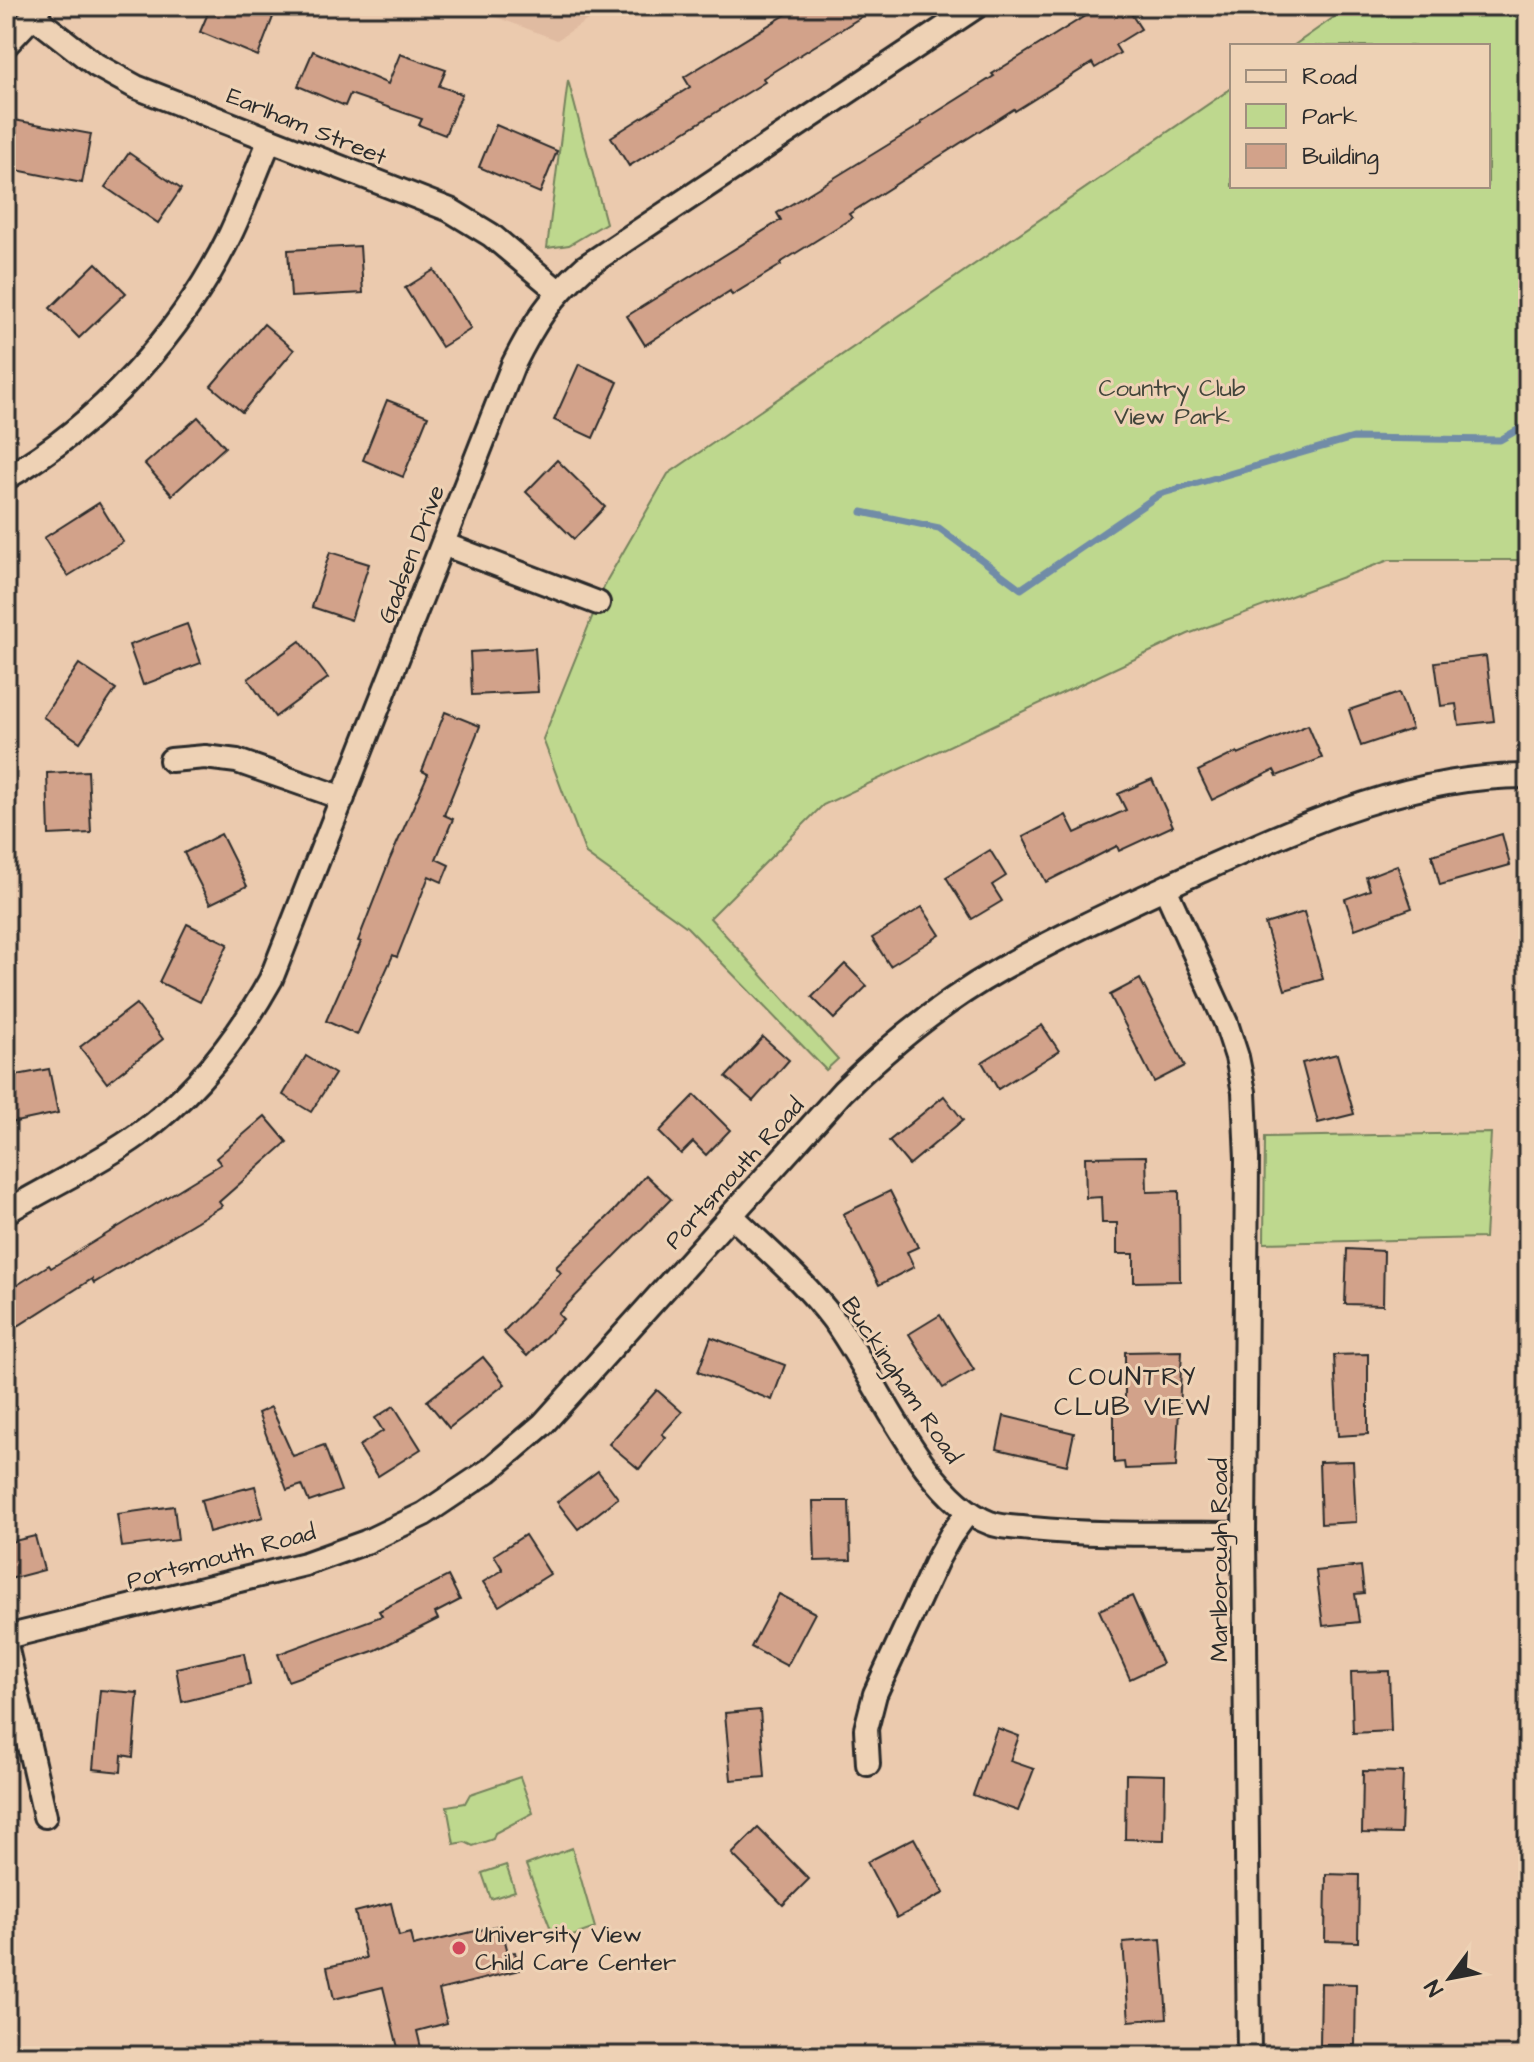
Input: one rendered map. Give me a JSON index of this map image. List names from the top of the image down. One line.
{"streets":{"street":["Earlham Street","Gadsen Drive","Portsmouth Road","Buckingham Road","Marlborough Road"]},"crossings":[["Earlham Street","Gadsen Drive"],["Portsmouth Road","Buckingham Road"],["Portsmouth Road","Marlborough Road"],["Buckingham Road","Marlborough Road"]],"districts":["COUNTRY CLUB VIEW"],"parks":["Country Club View Park"],"places":["University View Child Care Center"],"legend":["Road","Park","Building"],"north":"bottom left"}
